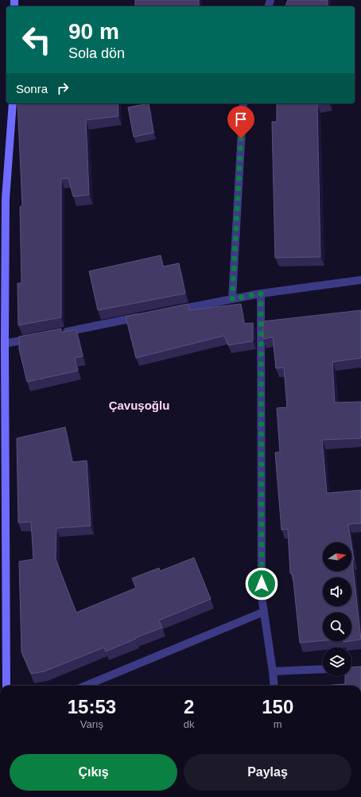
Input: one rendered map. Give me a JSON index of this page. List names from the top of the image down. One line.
{"districts":["Çavuşoğlu"],"north":"right","page":{"turn":["90 m","Sola dön"],"then":"Sonra","eta":["15:53","Varış","2","dk","150","m"],"buttons":["Çıkış","Paylaş"]}}
